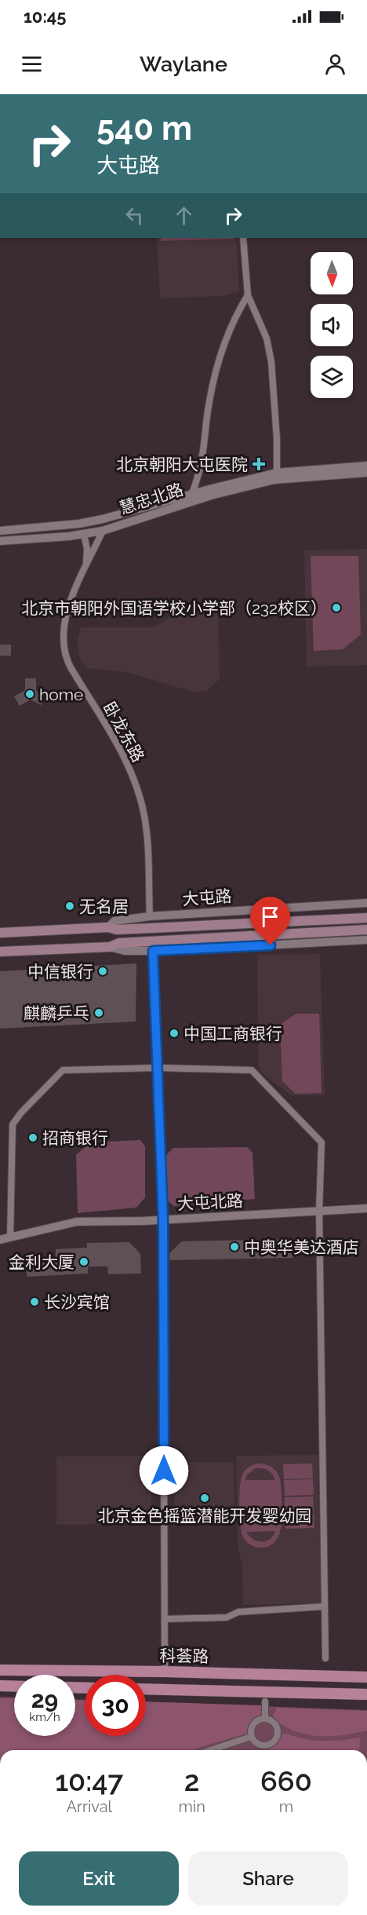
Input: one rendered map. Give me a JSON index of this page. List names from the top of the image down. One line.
{"streets":{"main road":["大屯路","科荟路"],"street":["慧忠北路","卧龙东路","大屯北路"]},"crossings":[["慧忠北路","卧龙东路"],["卧龙东路","大屯路"]],"places":{"health":["北京朝阳大屯医院"],"other":["北京市朝阳外国语学校小学部（232校区）","home","无名居","中信银行","麒麟乒乓","中国工商银行","招商银行","中奥华美达酒店","金利大厦","长沙宾馆","北京金色摇篮潜能开发婴幼园"]},"north":"bottom","page":{"status":"10:45","header":"Waylane","turn":["540 m","大屯路"],"speed":"29 km/h","limit":"30","eta":["10:47","Arrival","2","min","660","m"],"buttons":["Exit","Share"]}}
